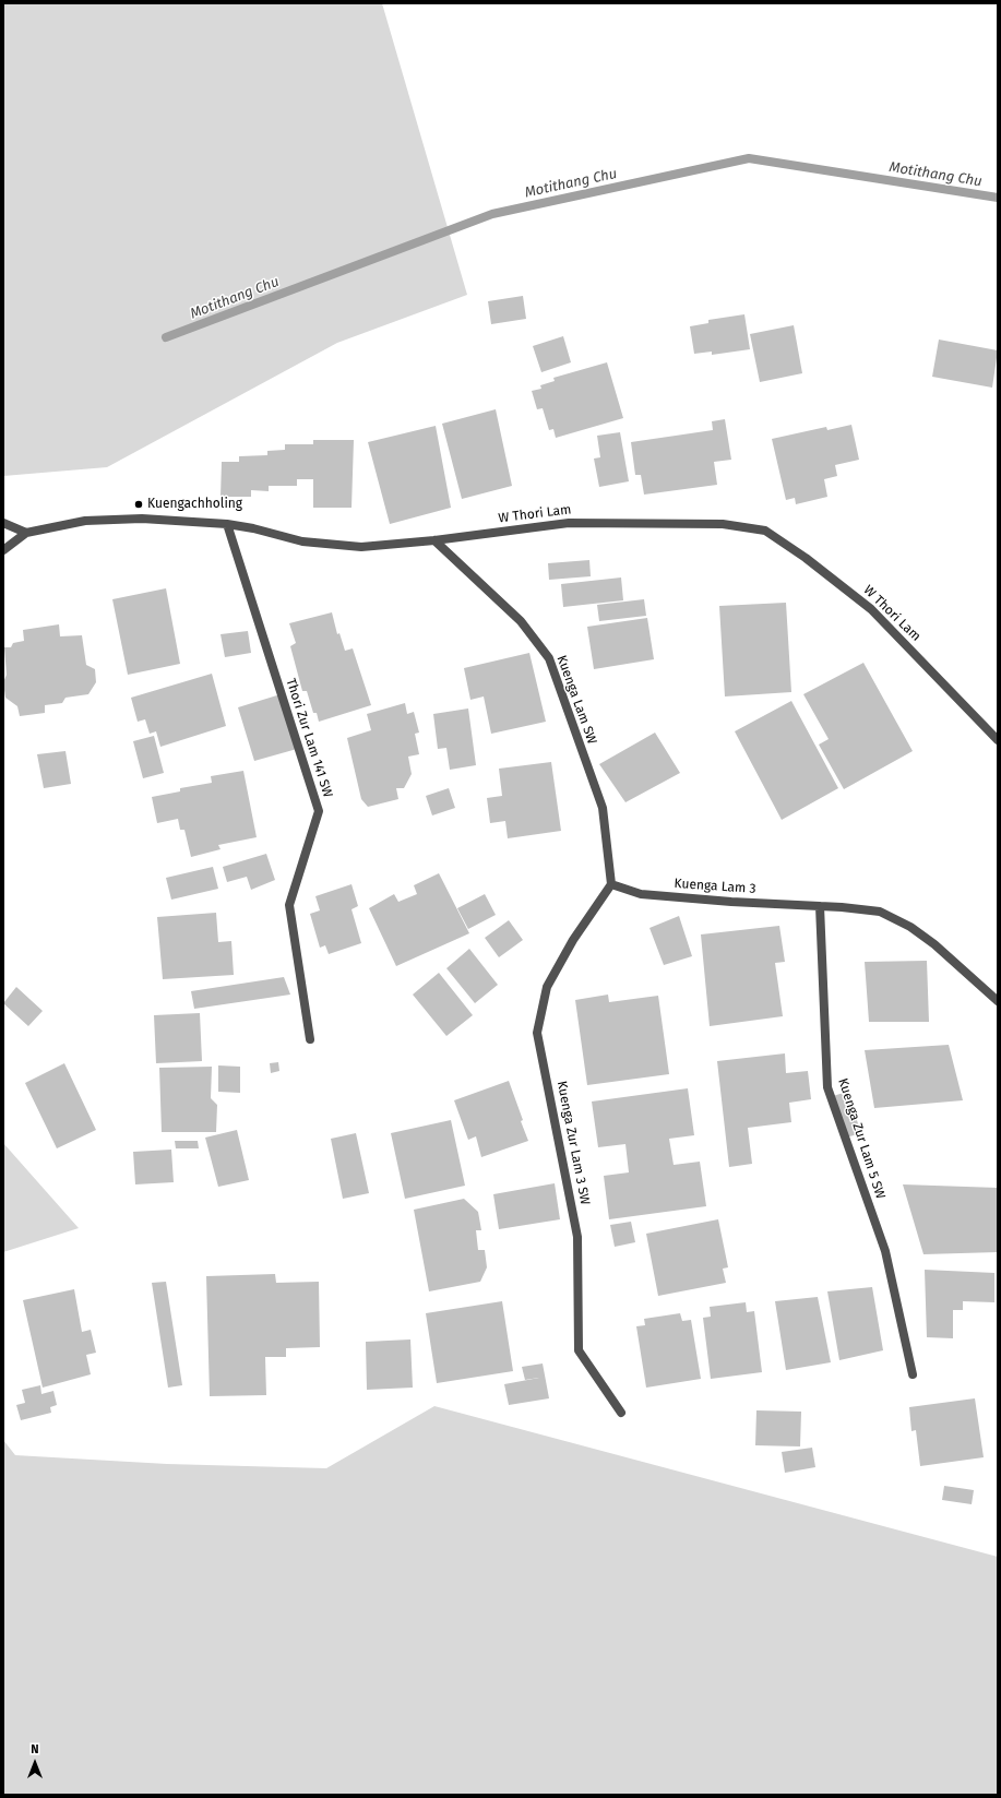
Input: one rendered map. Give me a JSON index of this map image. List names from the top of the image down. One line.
{"streets":{"street":["W Thori Lam","Kuenga Lam SW","Thori Zur Lam 141 SW","Kuenga Lam 3","Kuenga Zur Lam 5 SW","Kuenga Zur Lam 3 SW"]},"crossings":[["W Thori Lam","Kuenga Lam SW"],["W Thori Lam","Thori Zur Lam 141 SW"],["Kuenga Lam SW","Kuenga Lam 3"],["Kuenga Lam SW","Kuenga Zur Lam 3 SW"],["Kuenga Lam 3","Kuenga Zur Lam 5 SW"],["Kuenga Lam 3","Kuenga Zur Lam 3 SW"]],"water":["Motithang Chu"],"places":["Kuengachholing"],"north":"top"}
